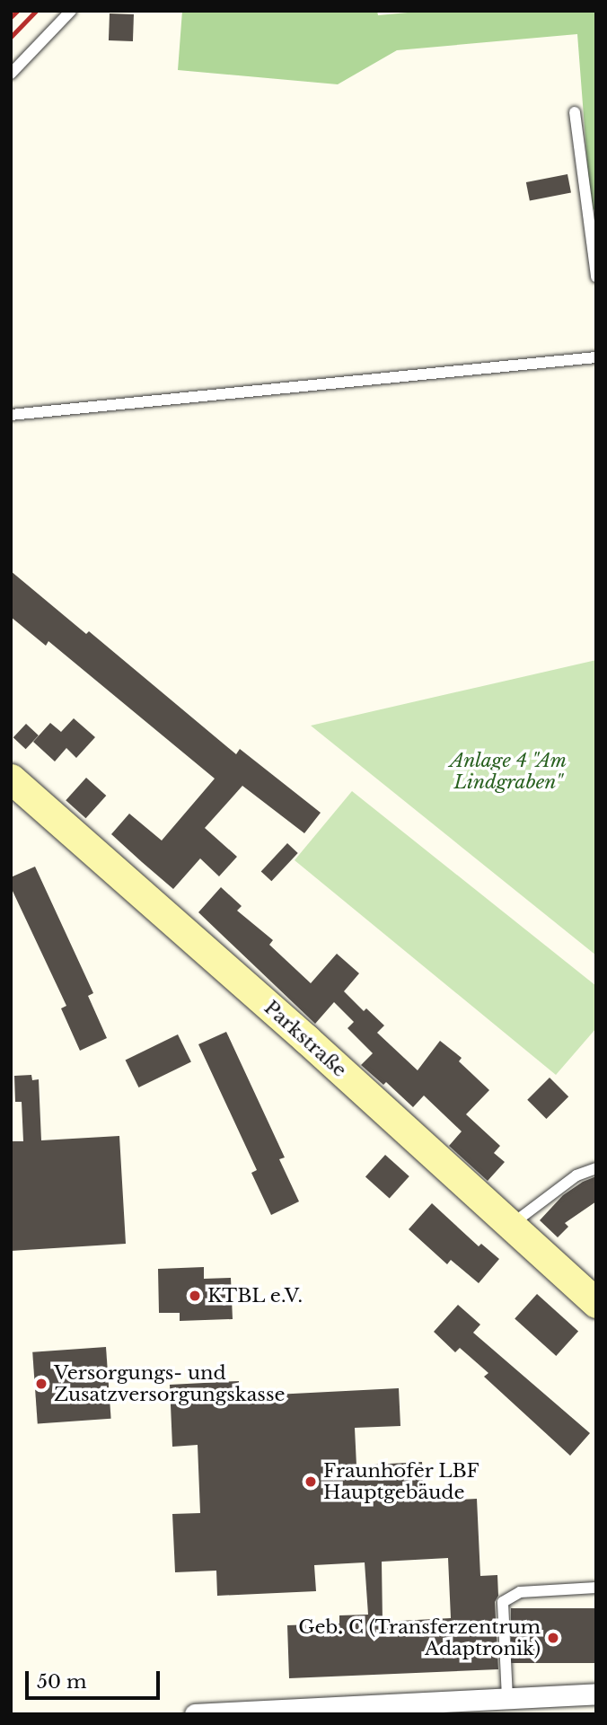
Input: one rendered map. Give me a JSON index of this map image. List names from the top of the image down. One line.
{"streets":{"street":["Parkstraße"]},"parks":["Anlage 4 \"Am Lindgraben\""],"places":["KTBL e.V.","Versorgungs- und Zusatzversorgungskasse","Fraunhofer LBF Hauptgebäude","Geb. C (Transferzentrum Adaptronik)"],"scale_bar":"50 m"}
